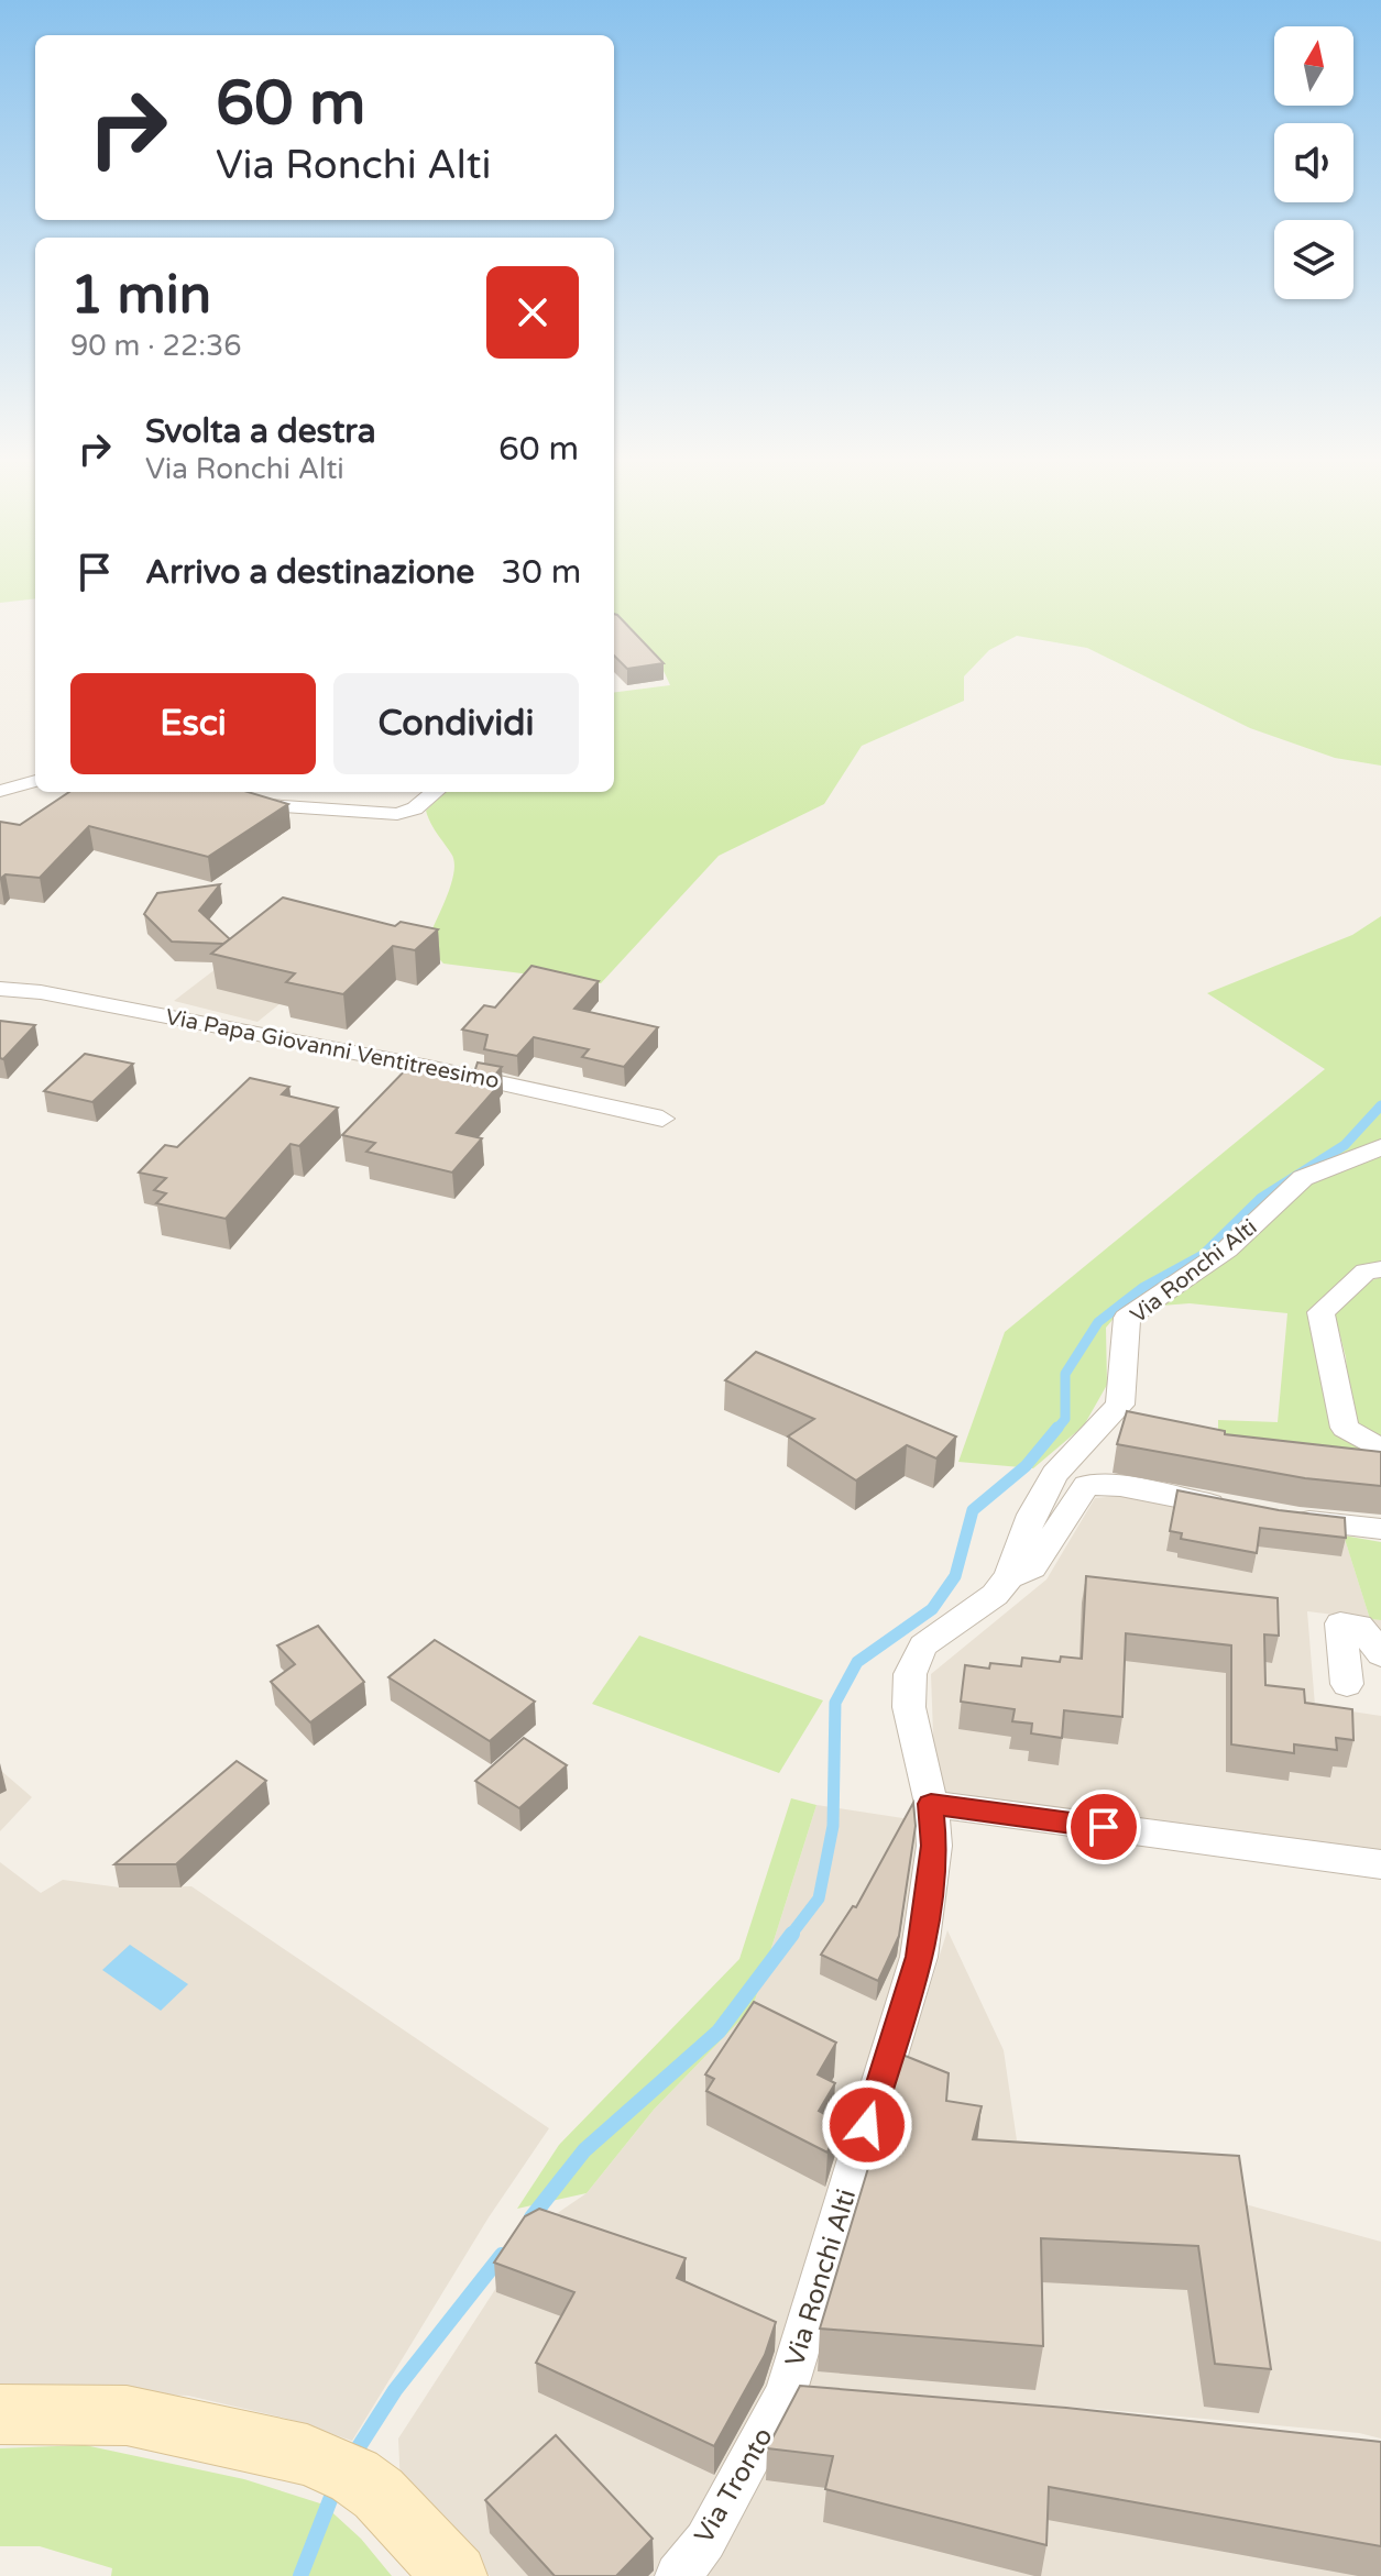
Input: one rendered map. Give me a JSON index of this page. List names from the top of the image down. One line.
{"streets":{"street":["Via Papa Giovanni Ventitreesimo","Via Ronchi Alti","Via Tronto"]},"crossings":[["Via Ronchi Alti","Via Tronto"]],"north":"top","page":{"turn":["60 m","Via Ronchi Alti"],"heading":["1 min","90 m · 22:36"],"list":[{"name":"Svolta a destra","note":"Via Ronchi Alti","value":"60 m"},{"name":"Arrivo a destinazione","value":"30 m"}],"buttons":["Esci","Condividi"]}}
